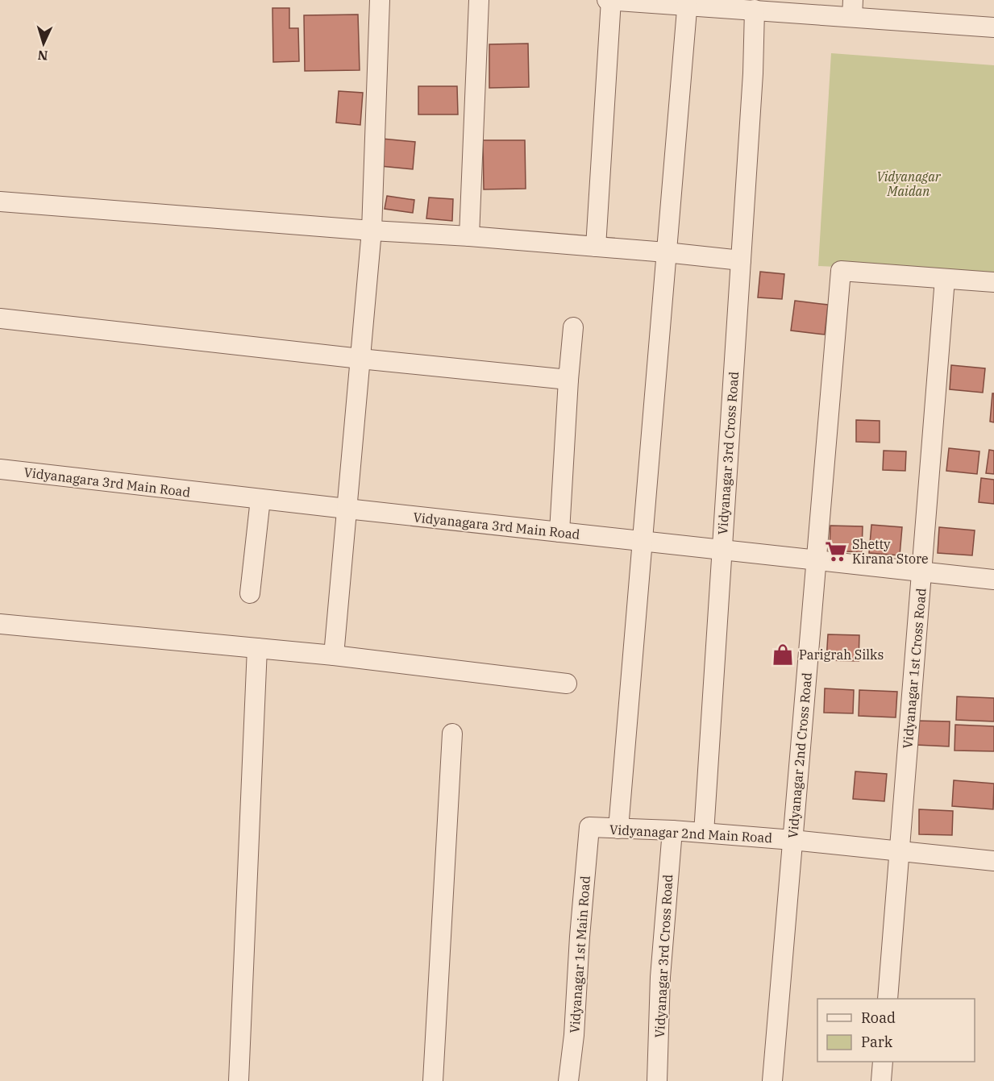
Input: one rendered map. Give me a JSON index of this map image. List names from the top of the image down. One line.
{"streets":{"street":["Vidyanagar 3rd Cross Road","Vidyanagara 3rd Main Road","Vidyanagar 1st Cross Road","Vidyanagar 2nd Cross Road","Vidyanagar 2nd Main Road","Vidyanagar 1st Main Road"]},"crossings":[["Vidyanagar 3rd Cross Road","Vidyanagara 3rd Main Road"],["Vidyanagar 3rd Cross Road","Vidyanagar 2nd Main Road"],["Vidyanagara 3rd Main Road","Vidyanagar 1st Cross Road"],["Vidyanagara 3rd Main Road","Vidyanagar 2nd Cross Road"],["Vidyanagar 1st Cross Road","Vidyanagar 2nd Cross Road"],["Vidyanagar 1st Cross Road","Vidyanagar 2nd Main Road"],["Vidyanagar 2nd Cross Road","Vidyanagar 2nd Main Road"],["Vidyanagar 2nd Main Road","Vidyanagar 1st Main Road"]],"parks":["Vidyanagar Maidan"],"places":{"supermarket":["Shetty Kirana Store"],"shop":["Parigrah Silks"]},"legend":["Road","Park"],"north":"bottom"}
